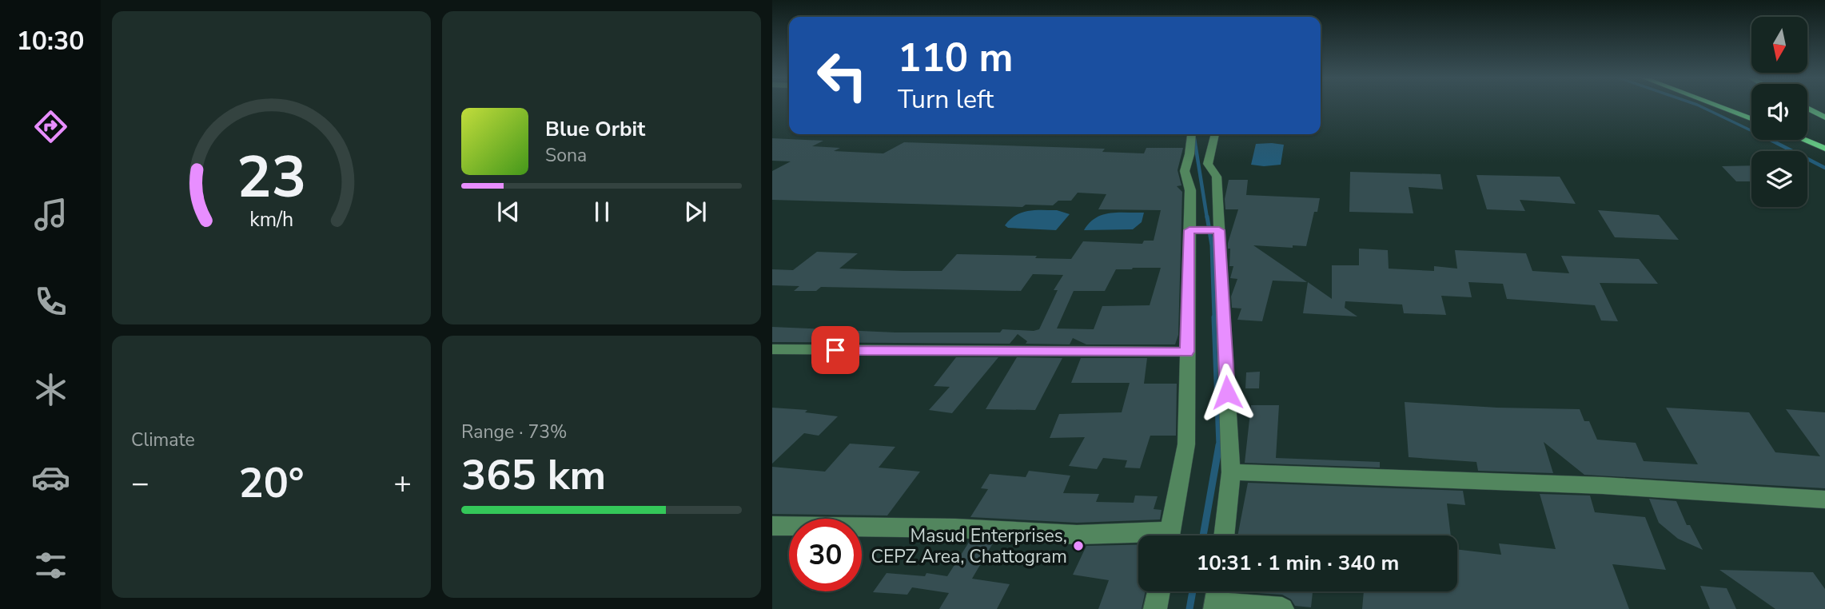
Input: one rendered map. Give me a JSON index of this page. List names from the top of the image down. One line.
{"places":["Masud Enterprises, CEPZ Area, Chattogram"],"north":"bottom","page":{"tabs":"10:30","turn":["110 m","Turn left"],"song":["Blue Orbit","Sona"],"tile":["Climate",["Range · 73%","365 km"]],"heat":["−","20°","+"],"limit":"30","trip":"10:31 · 1 min · 340 m","gauge":["23","km/h"]}}
